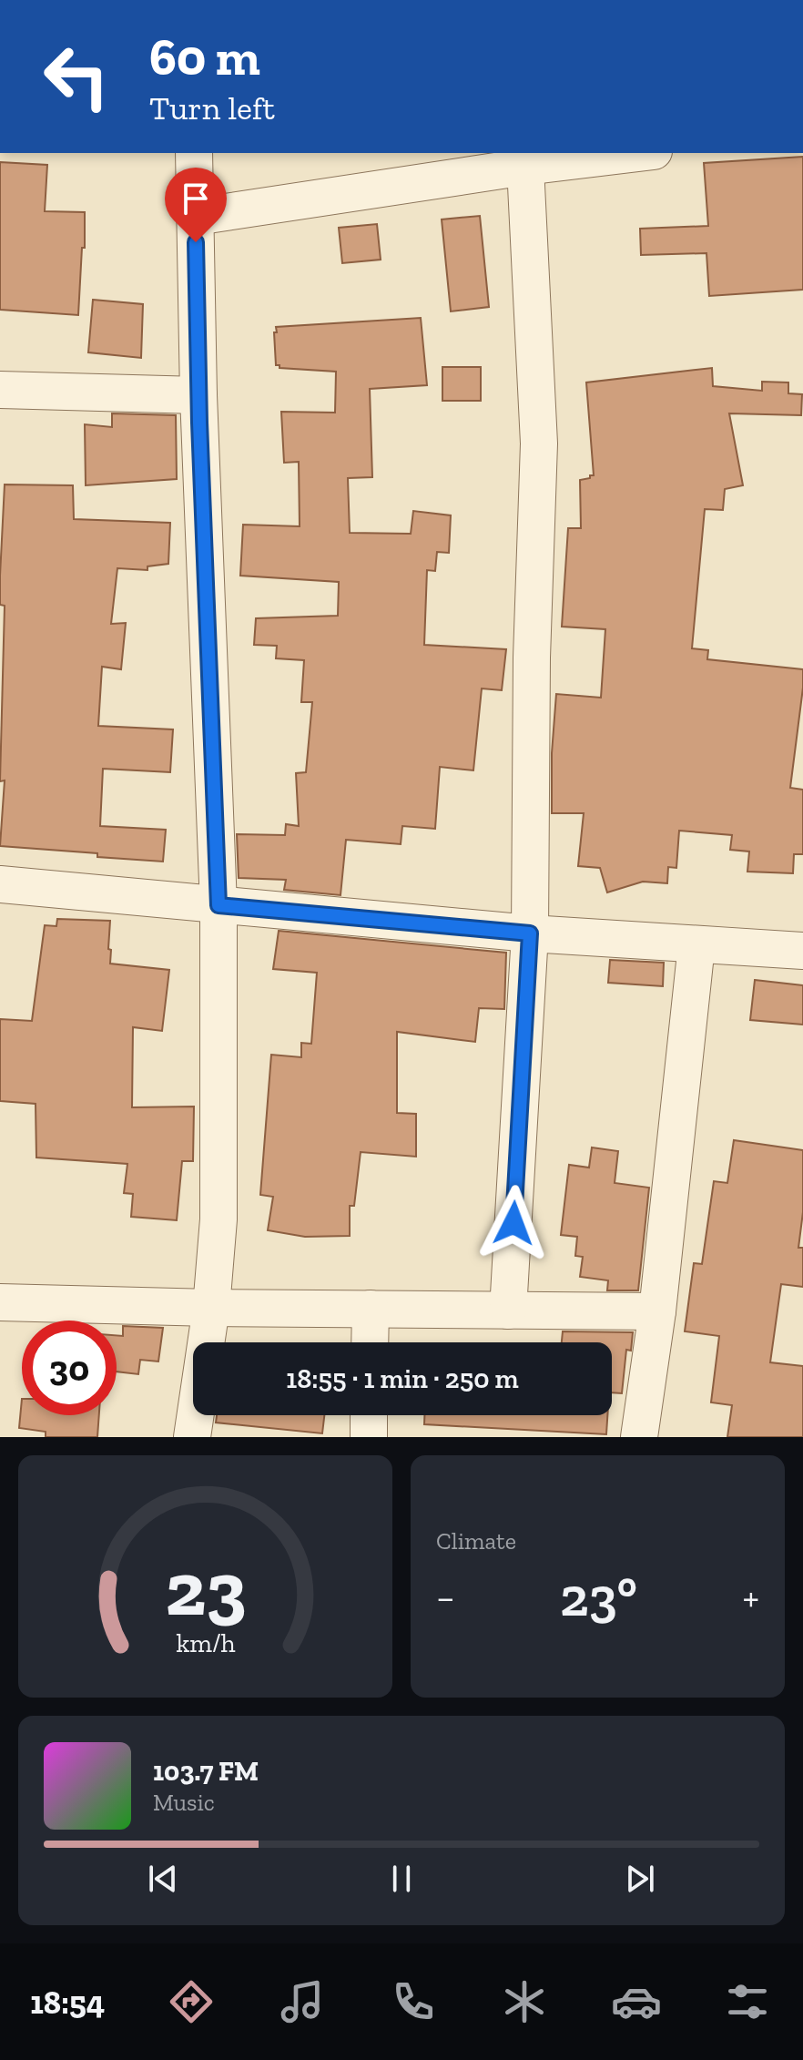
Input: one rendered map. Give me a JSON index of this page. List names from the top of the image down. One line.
{"page":{"turn":["60 m","Turn left"],"limit":"30","trip":"18:55 · 1 min · 250 m","tile":"Climate","heat":["−","23°","+"],"song":["103.7 FM","Music"],"tabs":"18:54","gauge":["23","km/h"]}}
